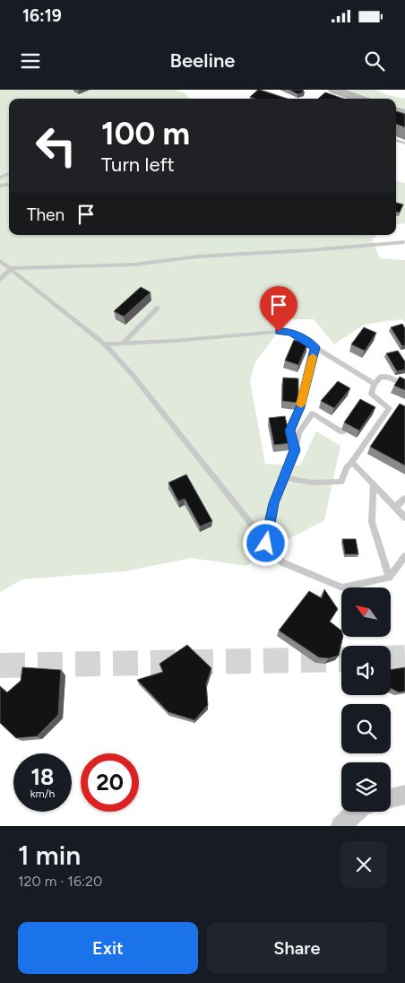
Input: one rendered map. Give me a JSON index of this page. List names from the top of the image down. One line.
{"north":"top left","page":{"status":"16:19","header":"Beeline","turn":["100 m","Turn left"],"then":"Then","speed":"18 km/h","limit":"20","heading":["1 min","120 m · 16:20"],"buttons":["Exit","Share"]}}
